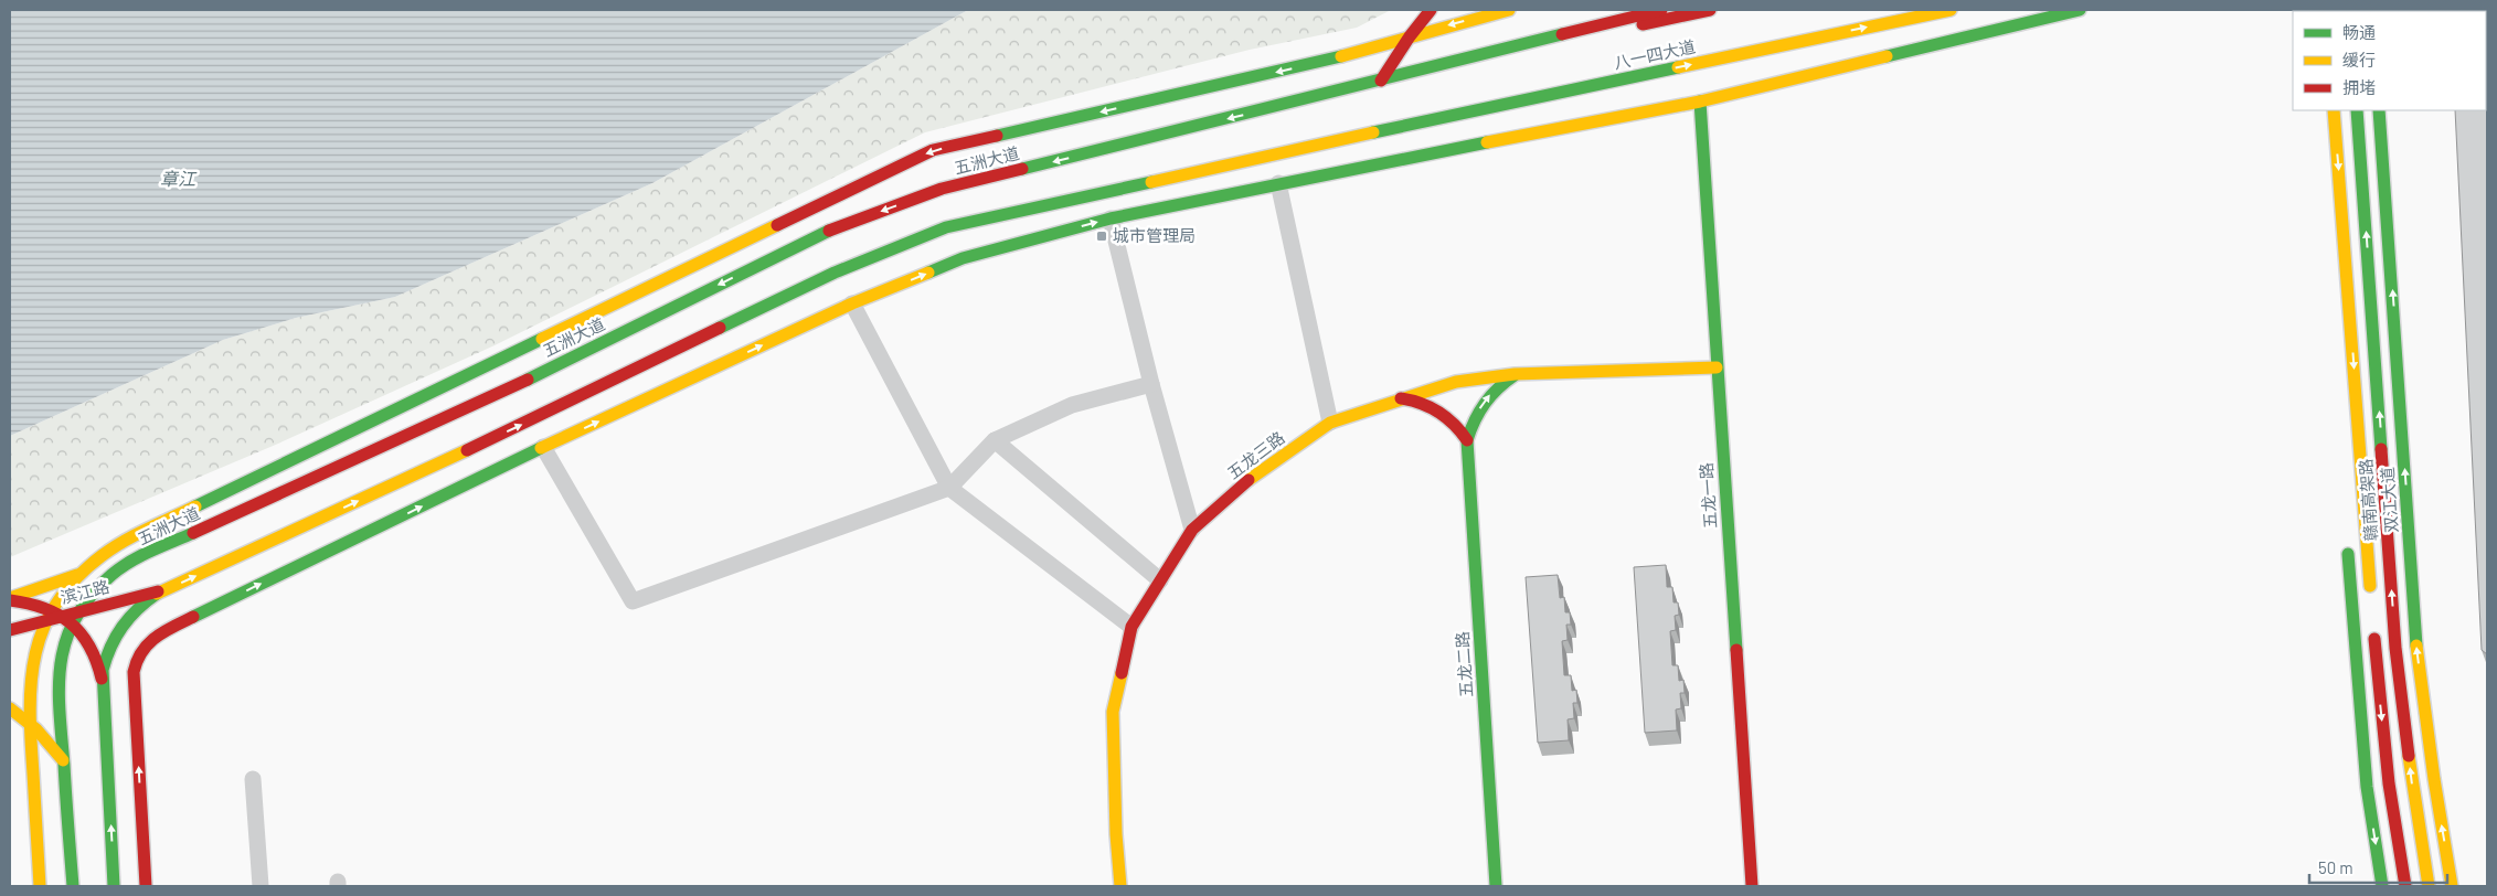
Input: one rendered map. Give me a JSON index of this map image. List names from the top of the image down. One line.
{"streets":{"main road":["八一四大道","五洲大道","五龙三路","五龙一路","赣南高架路","双江大道","滨江路","五龙二路"]},"crossings":[["五洲大道","滨江路"],["五龙三路","五龙一路"]],"water":["章江"],"places":{"transit":["城市管理局"]},"legend":["畅通","缓行","拥堵"],"scale_bar":"50 m"}
